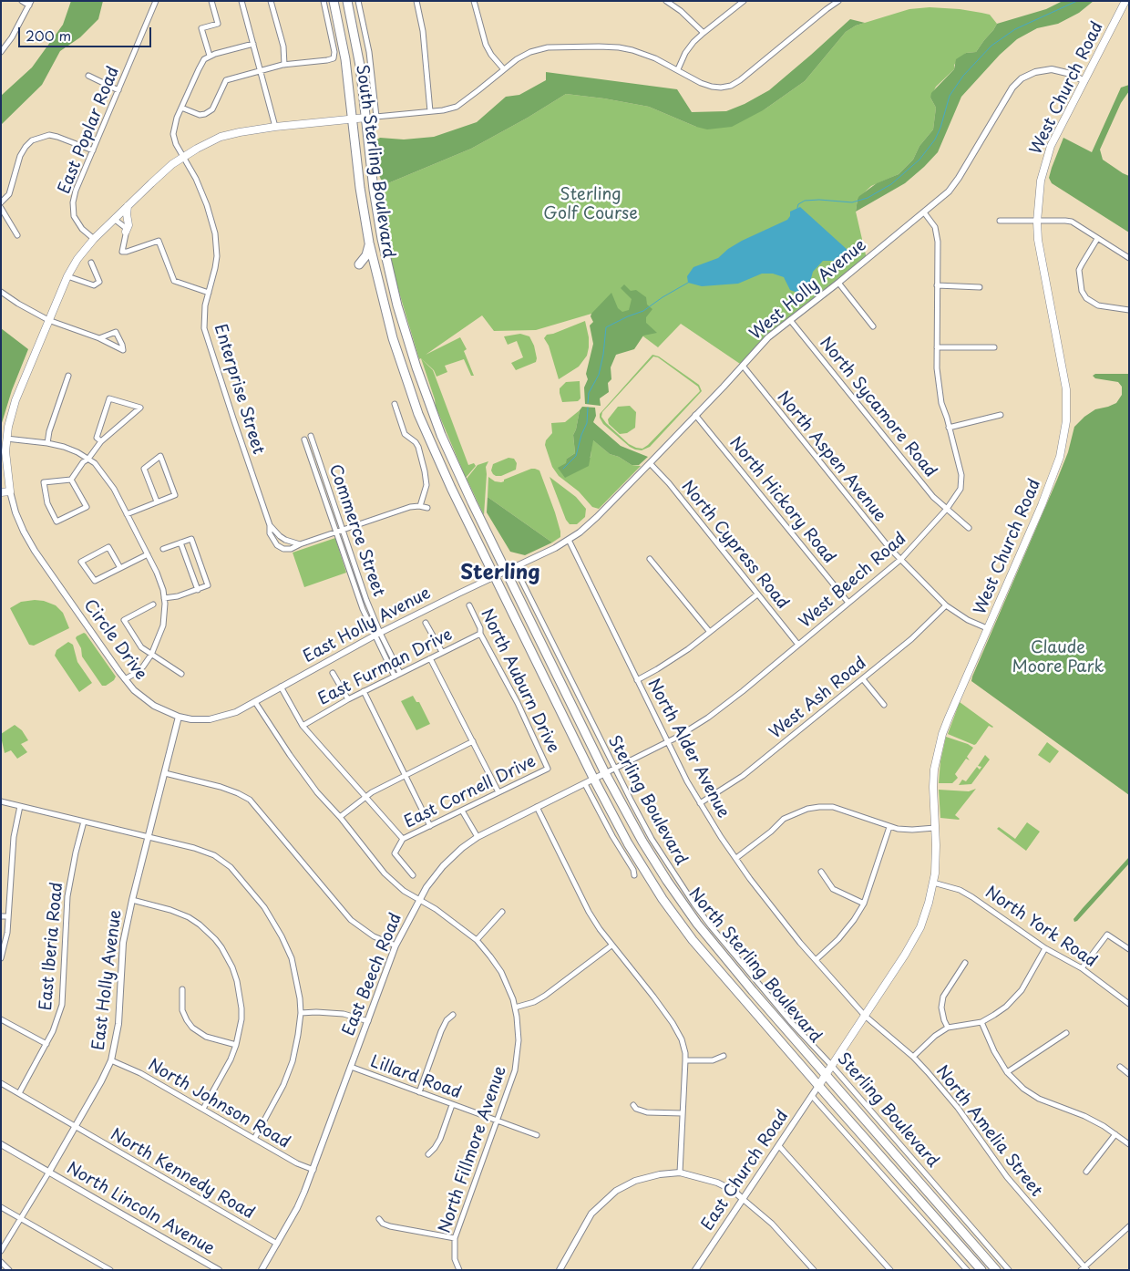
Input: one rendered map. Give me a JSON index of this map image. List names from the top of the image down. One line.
{"streets":{"main road":["West Church Road","South Sterling Boulevard","North Sterling Boulevard"],"street":["East Poplar Road","West Holly Avenue","Enterprise Street","North Sycamore Road","North Aspen Avenue","North Hickory Road","Commerce Street","North Cypress Road","West Beech Road","East Holly Avenue","Circle Drive","East Furman Drive","North Auburn Drive","West Ash Road","North Alder Avenue","East Cornell Drive","Sterling Boulevard","North York Road","East Iberia Road","East Beech Road","Lillard Road","North Johnson Road","North Amelia Street","North Fillmore Avenue","East Church Road","North Kennedy Road","North Lincoln Avenue"]},"crossings":[["West Church Road","West Holly Avenue"],["West Church Road","North Aspen Avenue"],["West Church Road","North Alder Avenue"],["West Church Road","Sterling Boulevard"],["West Church Road","North York Road"],["West Church Road","North Sterling Boulevard"],["West Church Road","North Amelia Street"],["West Church Road","East Church Road"],["South Sterling Boulevard","West Holly Avenue"],["South Sterling Boulevard","East Holly Avenue"],["South Sterling Boulevard","North Sterling Boulevard"],["West Holly Avenue","North Sycamore Road"],["West Holly Avenue","North Aspen Avenue"],["West Holly Avenue","North Hickory Road"],["West Holly Avenue","North Cypress Road"],["West Holly Avenue","West Beech Road"],["West Holly Avenue","East Holly Avenue"],["West Holly Avenue","North Alder Avenue"],["West Holly Avenue","Sterling Boulevard"],["West Holly Avenue","North Sterling Boulevard"],["Enterprise Street","Commerce Street"],["North Sycamore Road","West Beech Road"],["North Aspen Avenue","West Beech Road"],["North Aspen Avenue","West Ash Road"],["North Hickory Road","West Beech Road"],["Commerce Street","East Holly Avenue"],["North Cypress Road","West Beech Road"],["West Beech Road","North Alder Avenue"],["West Beech Road","Sterling Boulevard"],["West Beech Road","North Sterling Boulevard"],["West Beech Road","East Beech Road"],["East Holly Avenue","Circle Drive"],["East Holly Avenue","North Sterling Boulevard"],["East Holly Avenue","North Johnson Road"],["East Holly Avenue","North Fillmore Avenue"],["East Holly Avenue","North Kennedy Road"],["East Holly Avenue","North Lincoln Avenue"],["Circle Drive","North Fillmore Avenue"],["East Furman Drive","North Auburn Drive"],["North Auburn Drive","East Cornell Drive"],["West Ash Road","North Alder Avenue"],["North Alder Avenue","North Amelia Street"],["East Iberia Road","North Kennedy Road"],["North Sterling Boulevard","East Beech Road"],["North Sterling Boulevard","East Church Road"],["East Beech Road","Lillard Road"],["East Beech Road","North Johnson Road"],["East Beech Road","North Fillmore Avenue"],["East Beech Road","North Kennedy Road"],["Lillard Road","North Fillmore Avenue"]],"districts":["Sterling"],"parks":["Sterling Golf Course","Claude Moore Park"],"scale_bar":"200 m"}
